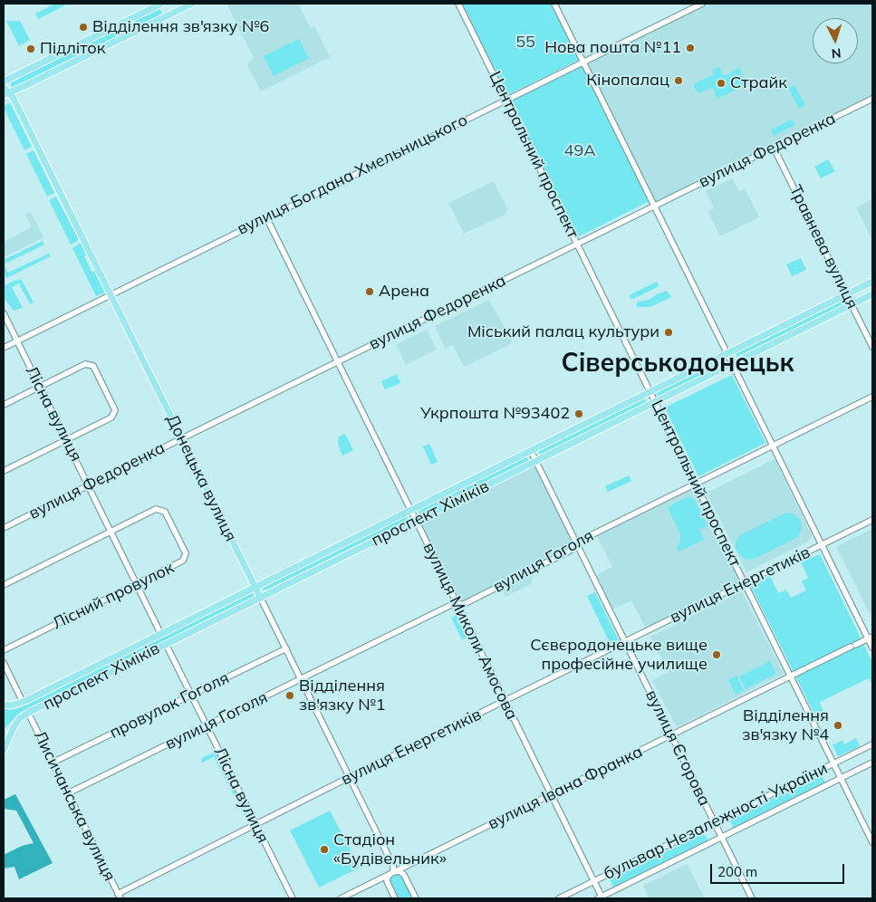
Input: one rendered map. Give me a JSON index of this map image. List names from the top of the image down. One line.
{"streets":{"main road":["Донецька вулиця","проспект Хіміків"],"street":["вулиця Федоренка","Центральний проспект","вулиця Богдана Хмельницького","Травнева вулиця","Лісна вулиця","вулиця Гоголя","вулиця Енергетиків","Лісний провулок","вулиця Миколи Амосова","провулок Гоголя","вулиця Єгорова","вулиця Івана Франка","Лисичанська вулиця","бульвар Незалежності України"]},"crossings":[["вулиця Федоренка","Центральний проспект"],["вулиця Федоренка","Травнева вулиця"],["вулиця Федоренка","Лісна вулиця"],["вулиця Федоренка","Донецька вулиця"],["вулиця Федоренка","вулиця Миколи Амосова"],["Центральний проспект","вулиця Богдана Хмельницького"],["Центральний проспект","проспект Хіміків"],["Центральний проспект","вулиця Гоголя"],["Центральний проспект","вулиця Енергетиків"],["Центральний проспект","вулиця Івана Франка"],["Центральний проспект","бульвар Незалежності України"],["вулиця Богдана Хмельницького","Лісна вулиця"],["вулиця Богдана Хмельницького","Донецька вулиця"],["вулиця Богдана Хмельницького","вулиця Миколи Амосова"],["Травнева вулиця","проспект Хіміків"],["Лісна вулиця","проспект Хіміків"],["Лісна вулиця","вулиця Гоголя"],["Лісна вулиця","вулиця Енергетиків"],["Лісна вулиця","Лісний провулок"],["Лісна вулиця","провулок Гоголя"],["Донецька вулиця","проспект Хіміків"],["Донецька вулиця","вулиця Гоголя"],["Донецька вулиця","вулиця Енергетиків"],["Донецька вулиця","провулок Гоголя"],["Донецька вулиця","вулиця Івана Франка"],["проспект Хіміків","вулиця Миколи Амосова"],["проспект Хіміків","вулиця Єгорова"],["проспект Хіміків","Лисичанська вулиця"],["вулиця Гоголя","вулиця Миколи Амосова"],["вулиця Гоголя","вулиця Єгорова"],["вулиця Гоголя","Лисичанська вулиця"],["вулиця Енергетиків","вулиця Миколи Амосова"],["вулиця Енергетиків","вулиця Єгорова"],["вулиця Миколи Амосова","вулиця Івана Франка"],["вулиця Миколи Амосова","бульвар Незалежності України"],["провулок Гоголя","Лисичанська вулиця"],["вулиця Єгорова","вулиця Івана Франка"],["вулиця Єгорова","бульвар Незалежності України"]],"districts":["Сіверськодонецьк"],"parks":["55","49А"],"places":["Відділення зв'язку №6","Нова пошта №11","Підліток","Кінопалац","Страйк","Арена","Міський палац культури","Укрпошта №93402","Сєвєродонецьке вище професійне училище","Відділення зв'язку №1","Відділення зв'язку №4","Стадіон «Будівельник»"],"scale_bar":"200 m","north":"bottom"}
